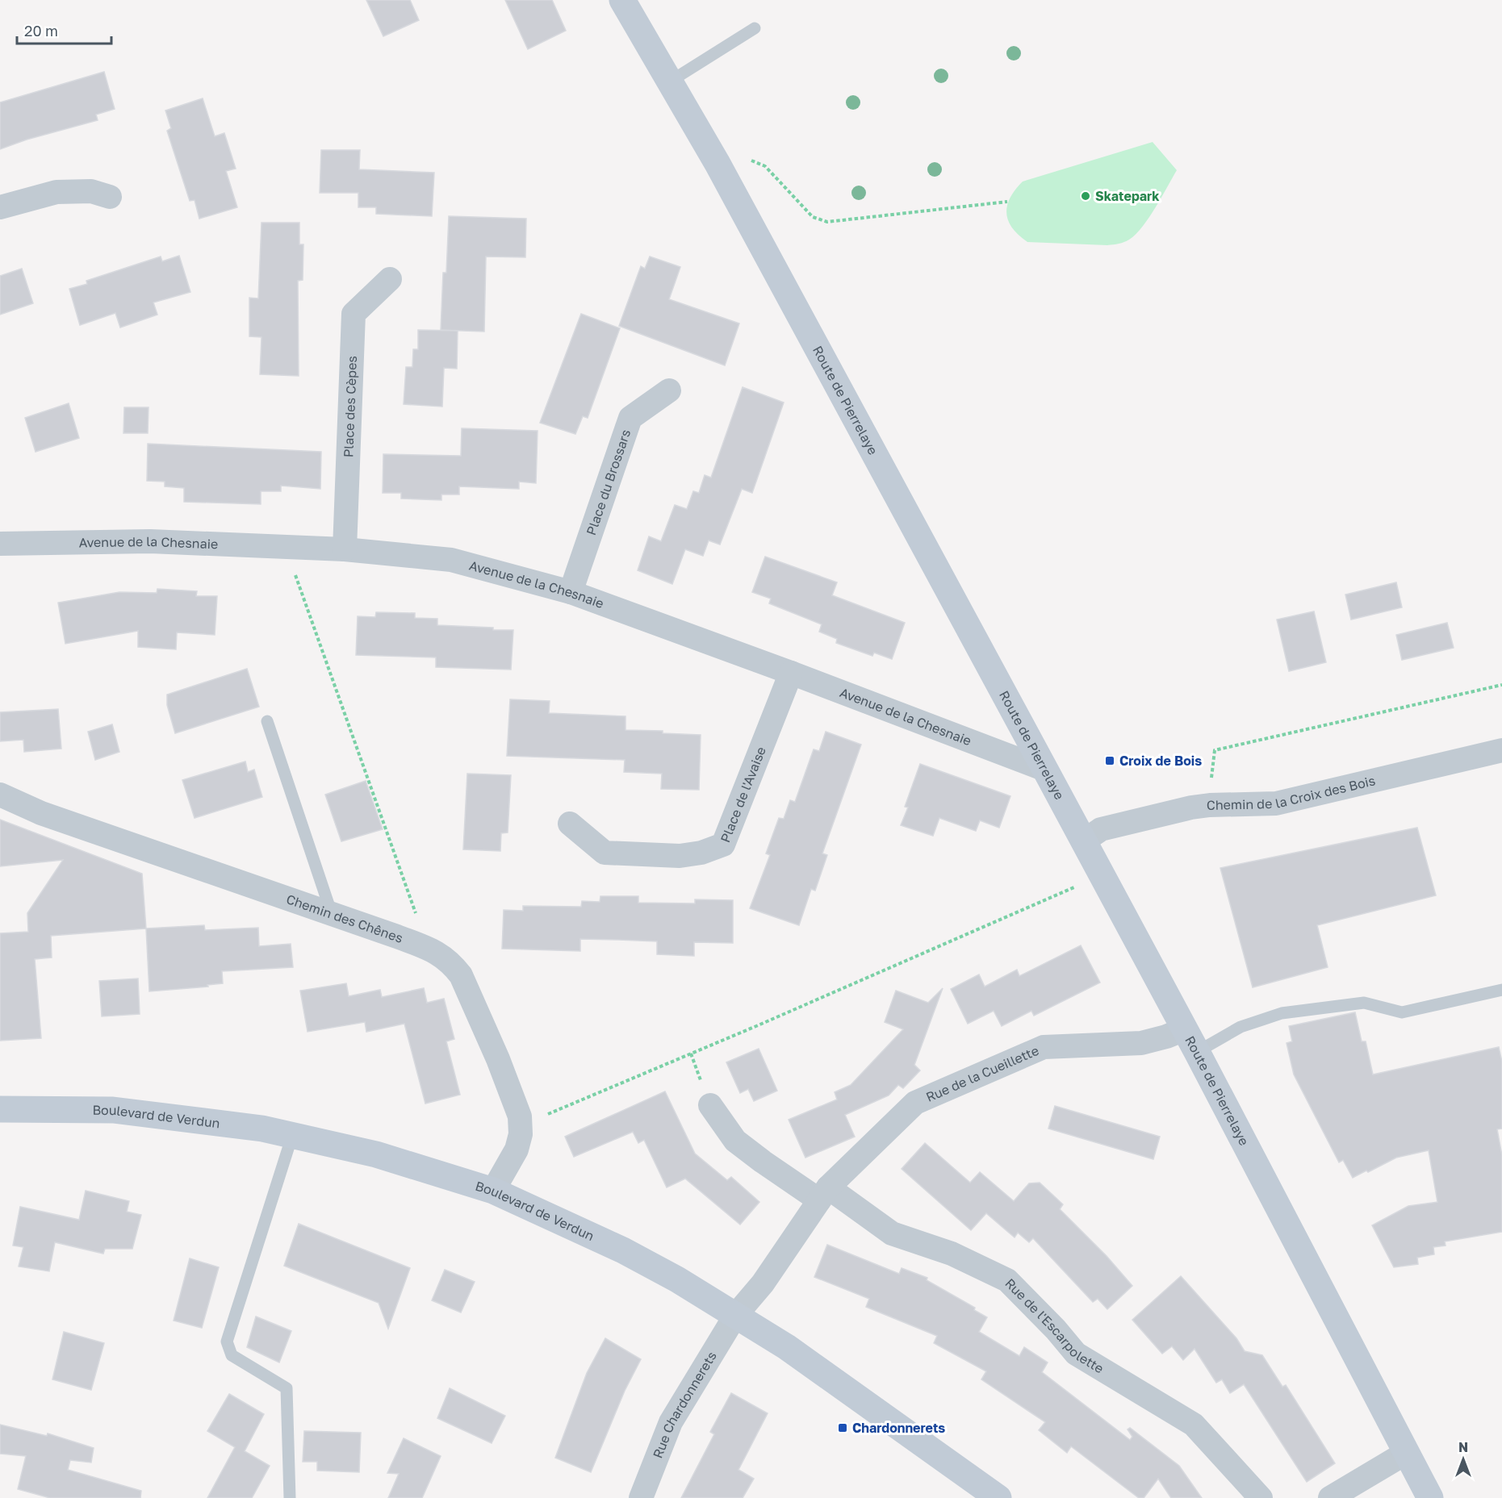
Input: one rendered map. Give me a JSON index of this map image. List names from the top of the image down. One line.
{"streets":{"street":["Route de Pierrelaye","Place des Cèpes","Place du Brossars","Avenue de la Chesnaie","Chemin de la Croix des Bois","Place de l'Avaise","Chemin des Chênes","Rue de la Cueillette","Boulevard de Verdun","Rue de l'Escarpolette","Rue Chardonnerets"]},"crossings":[["Route de Pierrelaye","Avenue de la Chesnaie"],["Route de Pierrelaye","Chemin de la Croix des Bois"],["Route de Pierrelaye","Rue de la Cueillette"],["Place des Cèpes","Avenue de la Chesnaie"],["Place du Brossars","Avenue de la Chesnaie"],["Avenue de la Chesnaie","Place de l'Avaise"],["Chemin des Chênes","Boulevard de Verdun"],["Rue de la Cueillette","Boulevard de Verdun"],["Rue de la Cueillette","Rue de l'Escarpolette"],["Rue de la Cueillette","Rue Chardonnerets"],["Boulevard de Verdun","Rue Chardonnerets"]],"places":{"other":["Skatepark"],"transit":["Croix de Bois","Chardonnerets"]},"scale_bar":"20 m","north":"top"}
